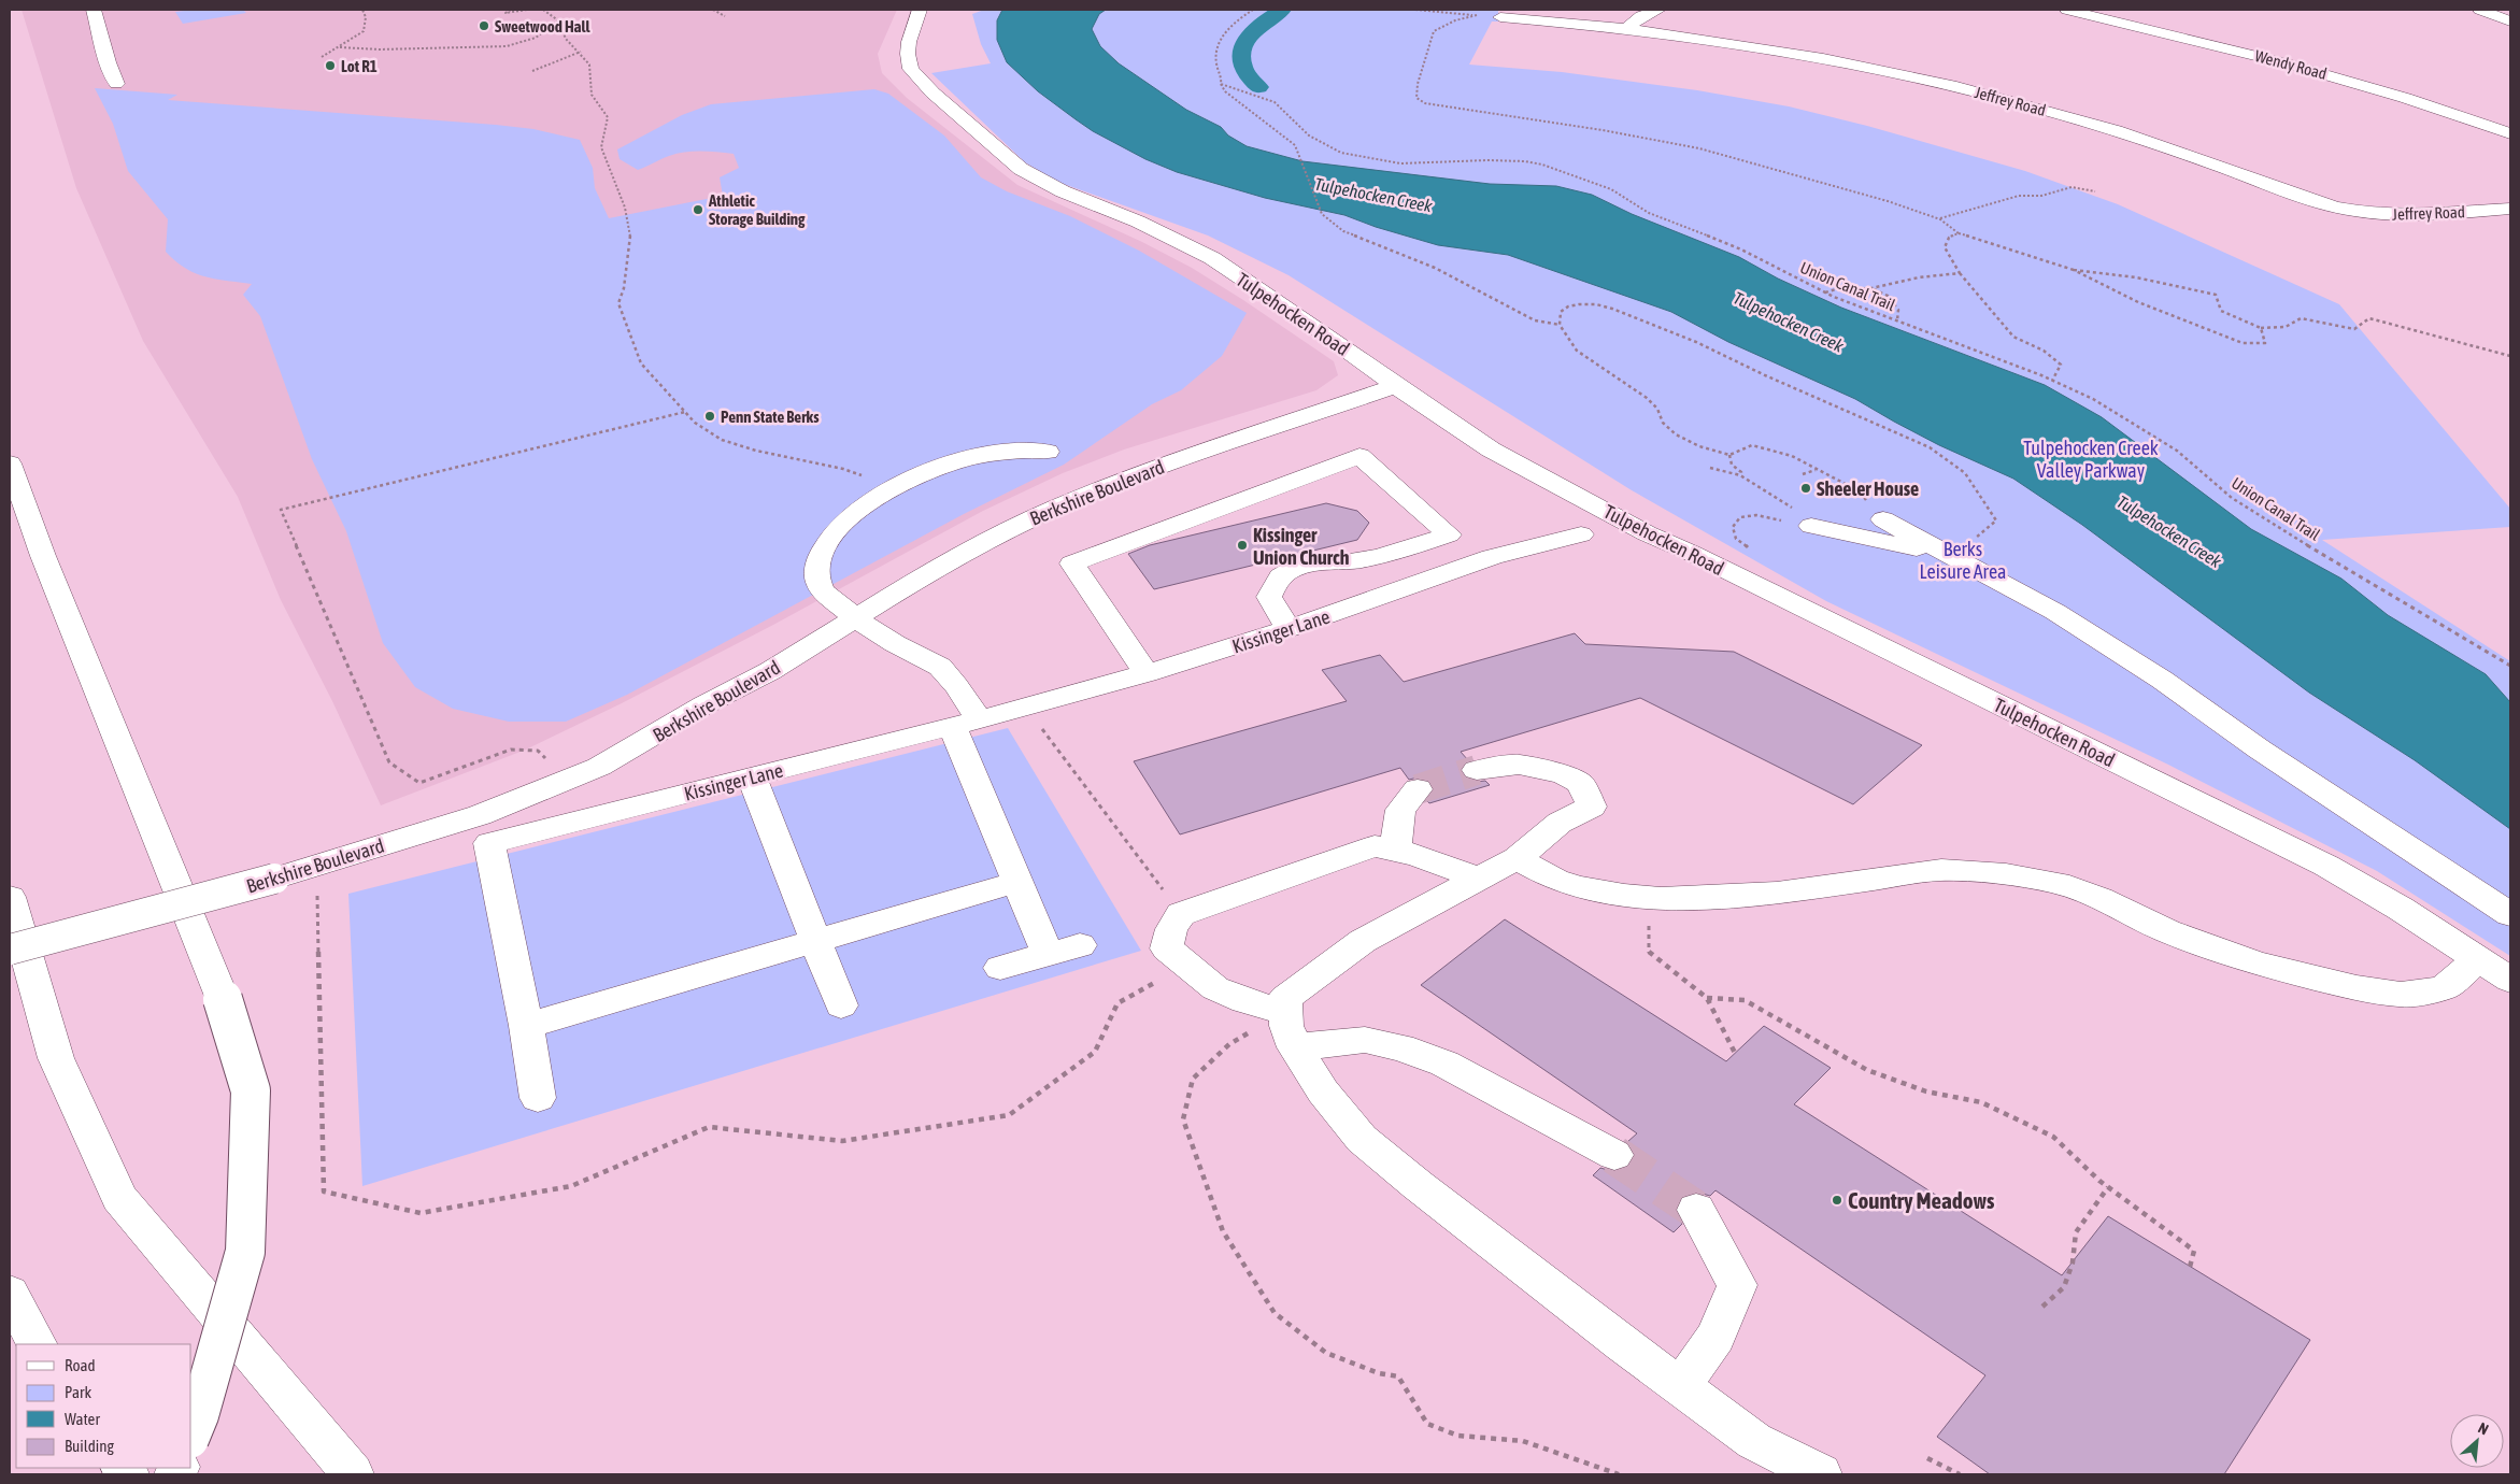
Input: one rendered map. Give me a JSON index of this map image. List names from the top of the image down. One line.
{"streets":{"main road":["Wendy Road","Jeffrey Road","Tulpehocken Road","Berkshire Boulevard","Kissinger Lane"],"path":["Union Canal Trail"]},"crossings":[["Tulpehocken Road","Berkshire Boulevard"]],"water":["Tulpehocken Creek"],"parks":["Tulpehocken Creek Valley Parkway","Berks Leisure Area"],"places":["Sweetwood Hall","Lot R1","Athletic Storage Building","Penn State Berks","Sheeler House","Kissinger Union Church","Country Meadows"],"legend":["Road","Park","Water","Building"],"north":"top right"}
